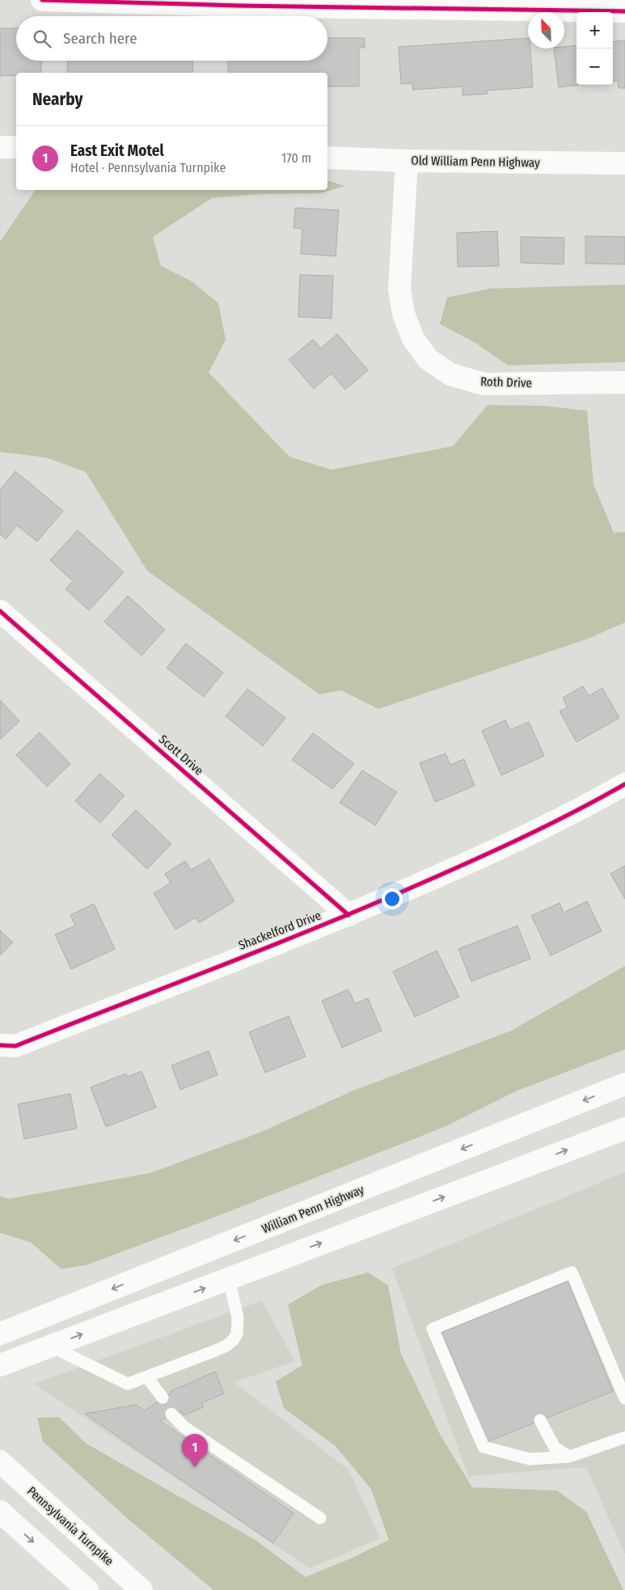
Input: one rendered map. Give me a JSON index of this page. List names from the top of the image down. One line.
{"streets":{"main road":["Old William Penn Highway","Roth Drive","Scott Drive","Shackelford Drive","William Penn Highway","Pennsylvania Turnpike"]},"crossings":[["Old William Penn Highway","Roth Drive"],["Scott Drive","Shackelford Drive"]],"north":"top left","page":{"map_buttons":["+","−"],"search":"Search here","heading":"Nearby","list":[{"mark":"1","name":"East Exit Motel","note":"Hotel · Pennsylvania Turnpike","value":"170 m"}],"pins":"1"}}
